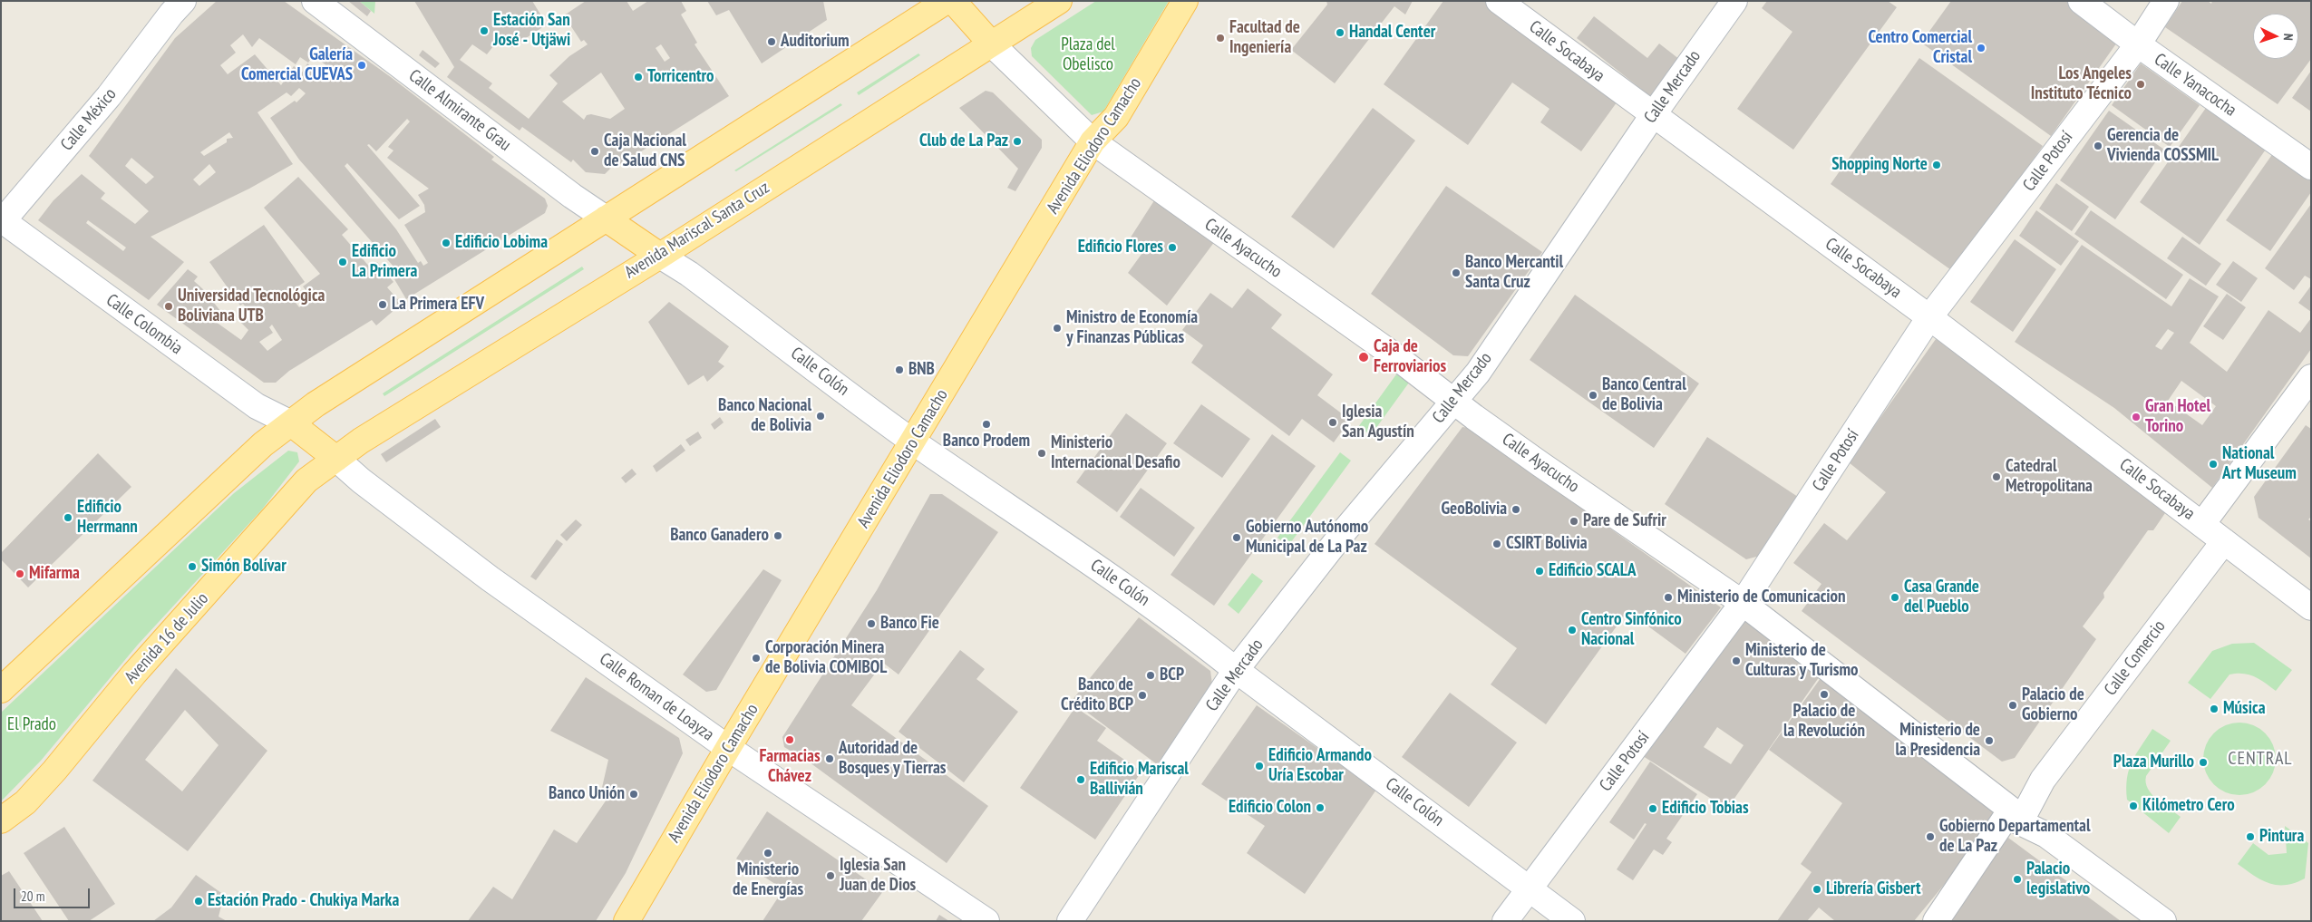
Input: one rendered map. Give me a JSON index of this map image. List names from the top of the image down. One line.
{"streets":{"main road":["Avenida Eliodoro Camacho","Avenida Mariscal Santa Cruz","Avenida 16 de Julio"],"street":["Calle Socabaya","Calle Yanacocha","Calle Mercado","Calle Almirante Grau","Calle México","Calle Potosí","Calle Ayacucho","Calle Colombia","Calle Colón","Calle Comercio","Calle Roman de Loayza"]},"crossings":[["Calle Socabaya","Calle Mercado"],["Calle Socabaya","Calle Potosí"],["Calle Socabaya","Calle Comercio"],["Calle Yanacocha","Calle Potosí"],["Calle Mercado","Calle Ayacucho"],["Calle Mercado","Calle Colón"],["Calle México","Calle Colombia"],["Avenida Eliodoro Camacho","Calle Ayacucho"],["Avenida Eliodoro Camacho","Calle Colón"],["Avenida Eliodoro Camacho","Calle Roman de Loayza"],["Calle Potosí","Calle Ayacucho"],["Calle Potosí","Calle Colón"],["Avenida Mariscal Santa Cruz","Calle Ayacucho"],["Avenida Mariscal Santa Cruz","Calle Colón"],["Avenida Mariscal Santa Cruz","Avenida 16 de Julio"],["Avenida Mariscal Santa Cruz","Calle Roman de Loayza"],["Calle Ayacucho","Calle Comercio"],["Avenida 16 de Julio","Calle Roman de Loayza"]],"districts":["CENTRAL"],"parks":["Plaza del Obelisco","El Prado"],"places":["Estación San José - Utjäwi","Handal Center","Facultad de Ingeniería","Auditorium","Centro Comercial Cristal","Galería Comercial CUEVAS","Torricentro","Los Angeles Instituto Técnico","Club de La Paz","Gerencia de Vivienda COSSMIL","Caja Nacional de Salud CNS","Shopping Norte","Edificio Lobima","Edificio Flores","Edificio La Primera","Banco Mercantil Santa Cruz","La Primera EFV","Universidad Tecnológica Boliviana UTB","Ministro de Economía y Finanzas Públicas","Caja de Ferroviarios","BNB","Banco Central de Bolivia","Banco Nacional de Bolivia","Gran Hotel Torino","Iglesia San Agustín","Banco Prodem","Ministerio Internacional Desafio","National Art Museum","Catedral Metropolitana","GeoBolivia","Edificio Herrmann","Pare de Sufrir","Banco Ganadero","Gobierno Autónomo Municipal de La Paz","CSIRT Bolivia","Simón Bolívar","Edificio SCALA","Mifarma","Ministerio de Comunicacion","Casa Grande del Pueblo","Banco Fie","Centro Sinfónico Nacional","Corporación Minera de Bolivia COMIBOL","Ministerio de Culturas y Turismo","BCP","Palacio de la Revolución","Banco de Crédito BCP","Palacio de Gobierno","Música","Farmacias Chávez","Ministerio de la Presidencia","Autoridad de Bosques y Tierras","Plaza Murillo","Edificio Armando Uría Escobar","Edificio Mariscal Ballivián","Banco Unión","Kilómetro Cero","Edificio Colon","Edificio Tobias","Gobierno Departamental de La Paz","Pintura","Ministerio de Energías","Iglesia San Juan de Dios","Palacio legislativo","Librería Gisbert","Estación Prado - Chukiya Marka"],"scale_bar":"20 m","north":"right"}
